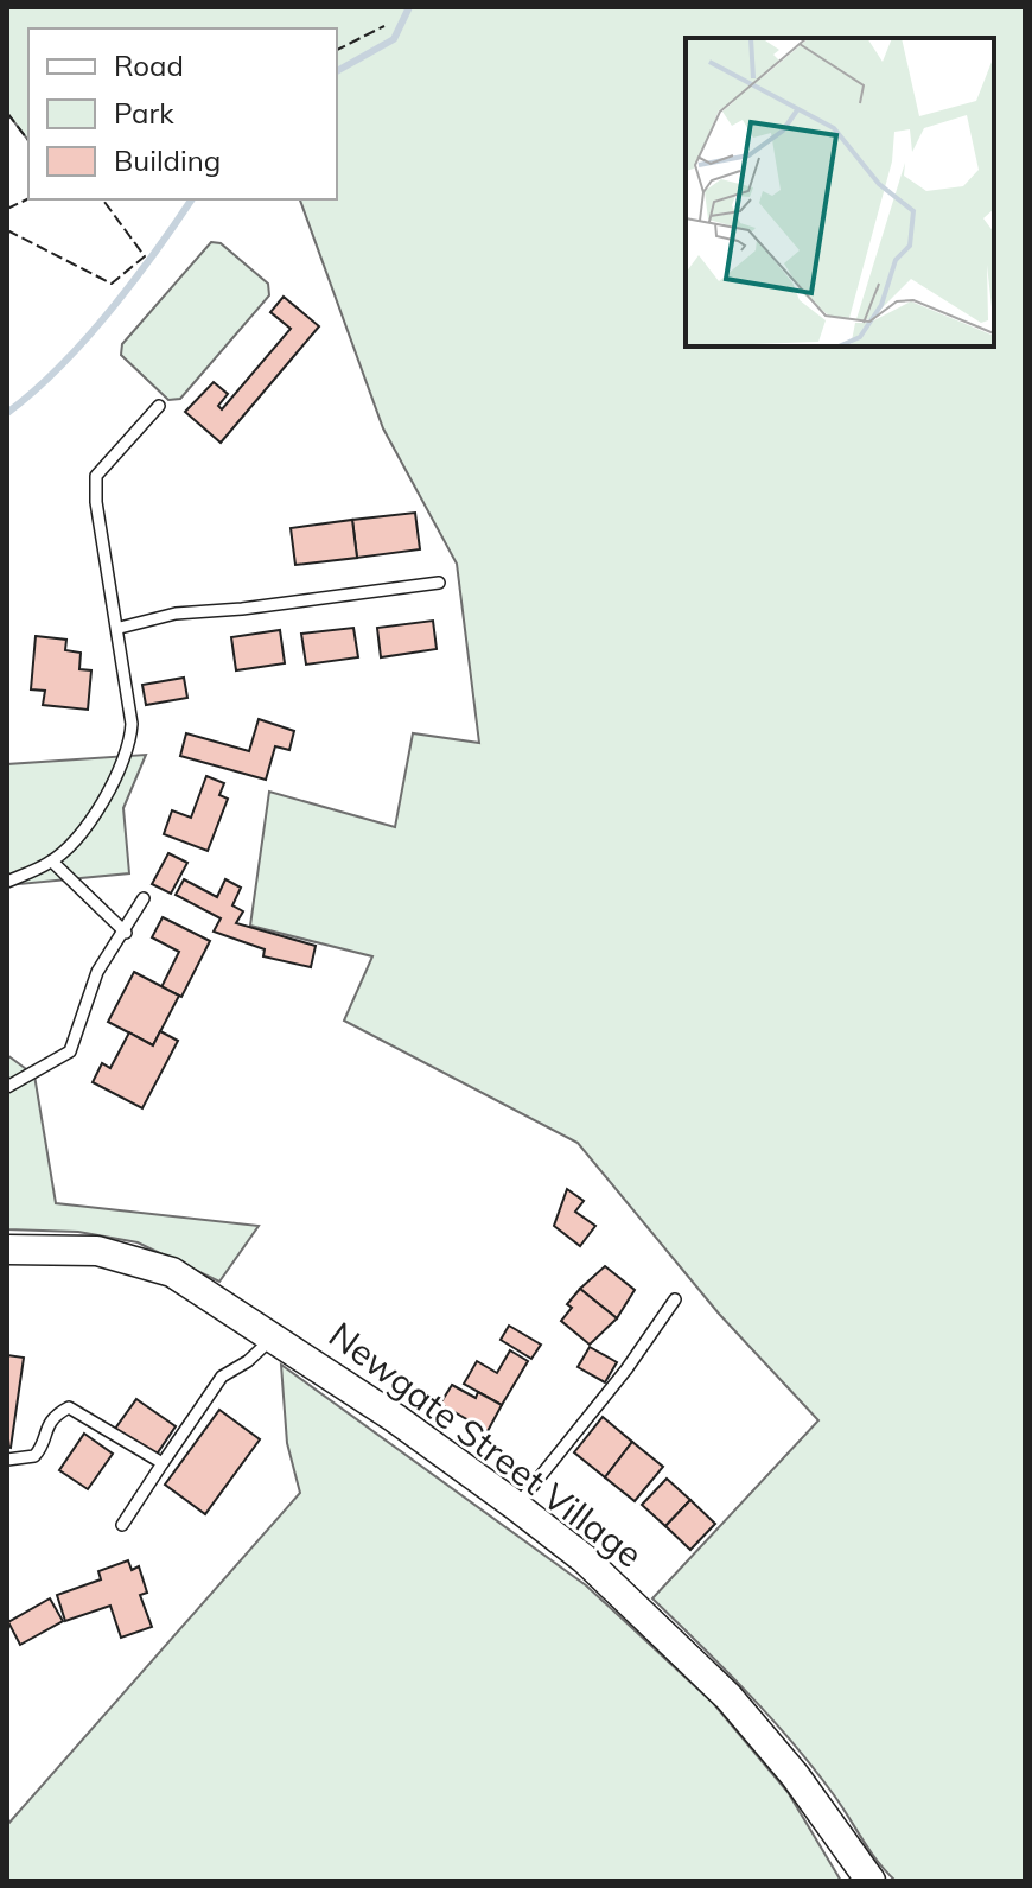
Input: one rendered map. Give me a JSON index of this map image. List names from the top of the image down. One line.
{"streets":{"street":["Newgate Street Village"]},"legend":["Road","Park","Building"]}
